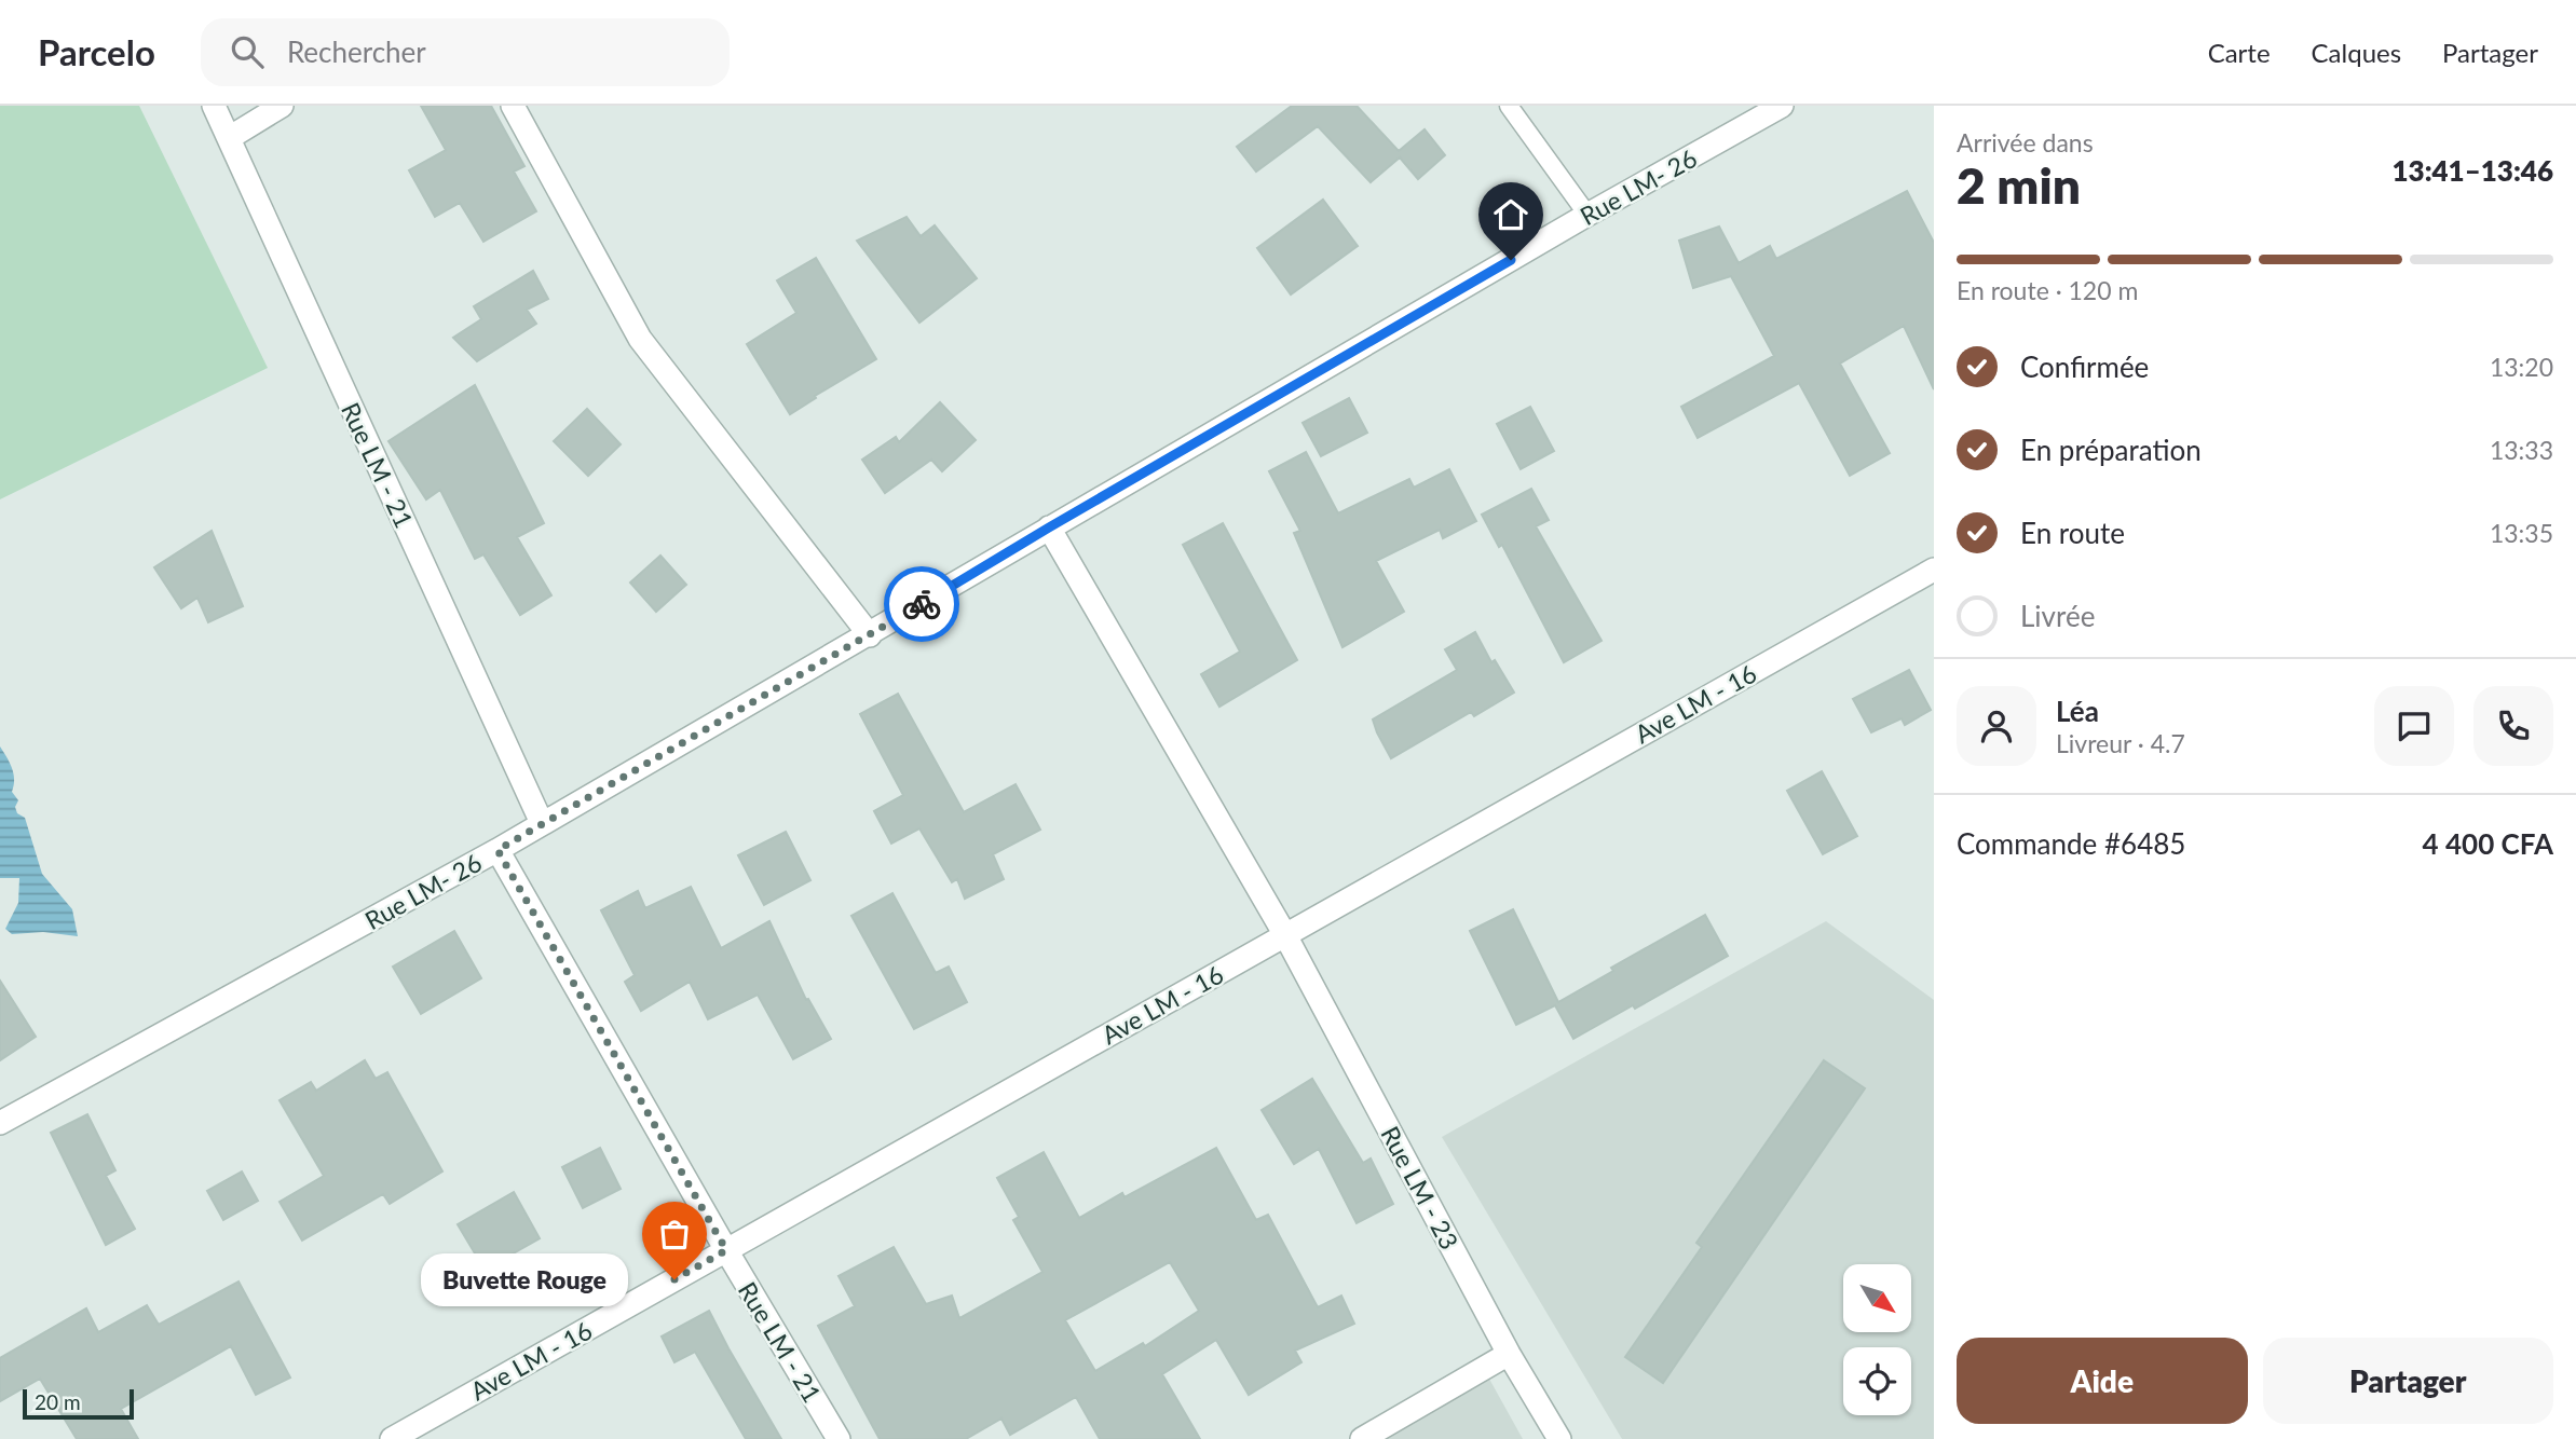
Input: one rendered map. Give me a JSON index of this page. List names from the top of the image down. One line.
{"streets":{"street":["Rue LM- 26","Rue LM - 21","Ave LM - 16","Rue LM - 23"]},"crossings":[["Rue LM- 26","Rue LM - 21"],["Rue LM- 26","Rue LM - 23"],["Rue LM - 21","Ave LM - 16"],["Ave LM - 16","Rue LM - 23"]],"places":["Buvette Rouge"],"scale_bar":"20 m","north":"bottom right","page":{"header":"Parcelo","search":"Rechercher","nav":["Carte","Calques","Partager"],"heading":["2 min","Arrivée dans","13:41–13:46"],"panel":["Léa","Livreur · 4.7","Commande #6485","4 400 CFA"],"bar":"En route · 120 m","list":[["Confirmée","13:20"],["En préparation","13:33"],["En route","13:35"],"Livrée"],"bubble":"Buvette Rouge","buttons":["Aide","Partager"],"scale":"20 m"}}
